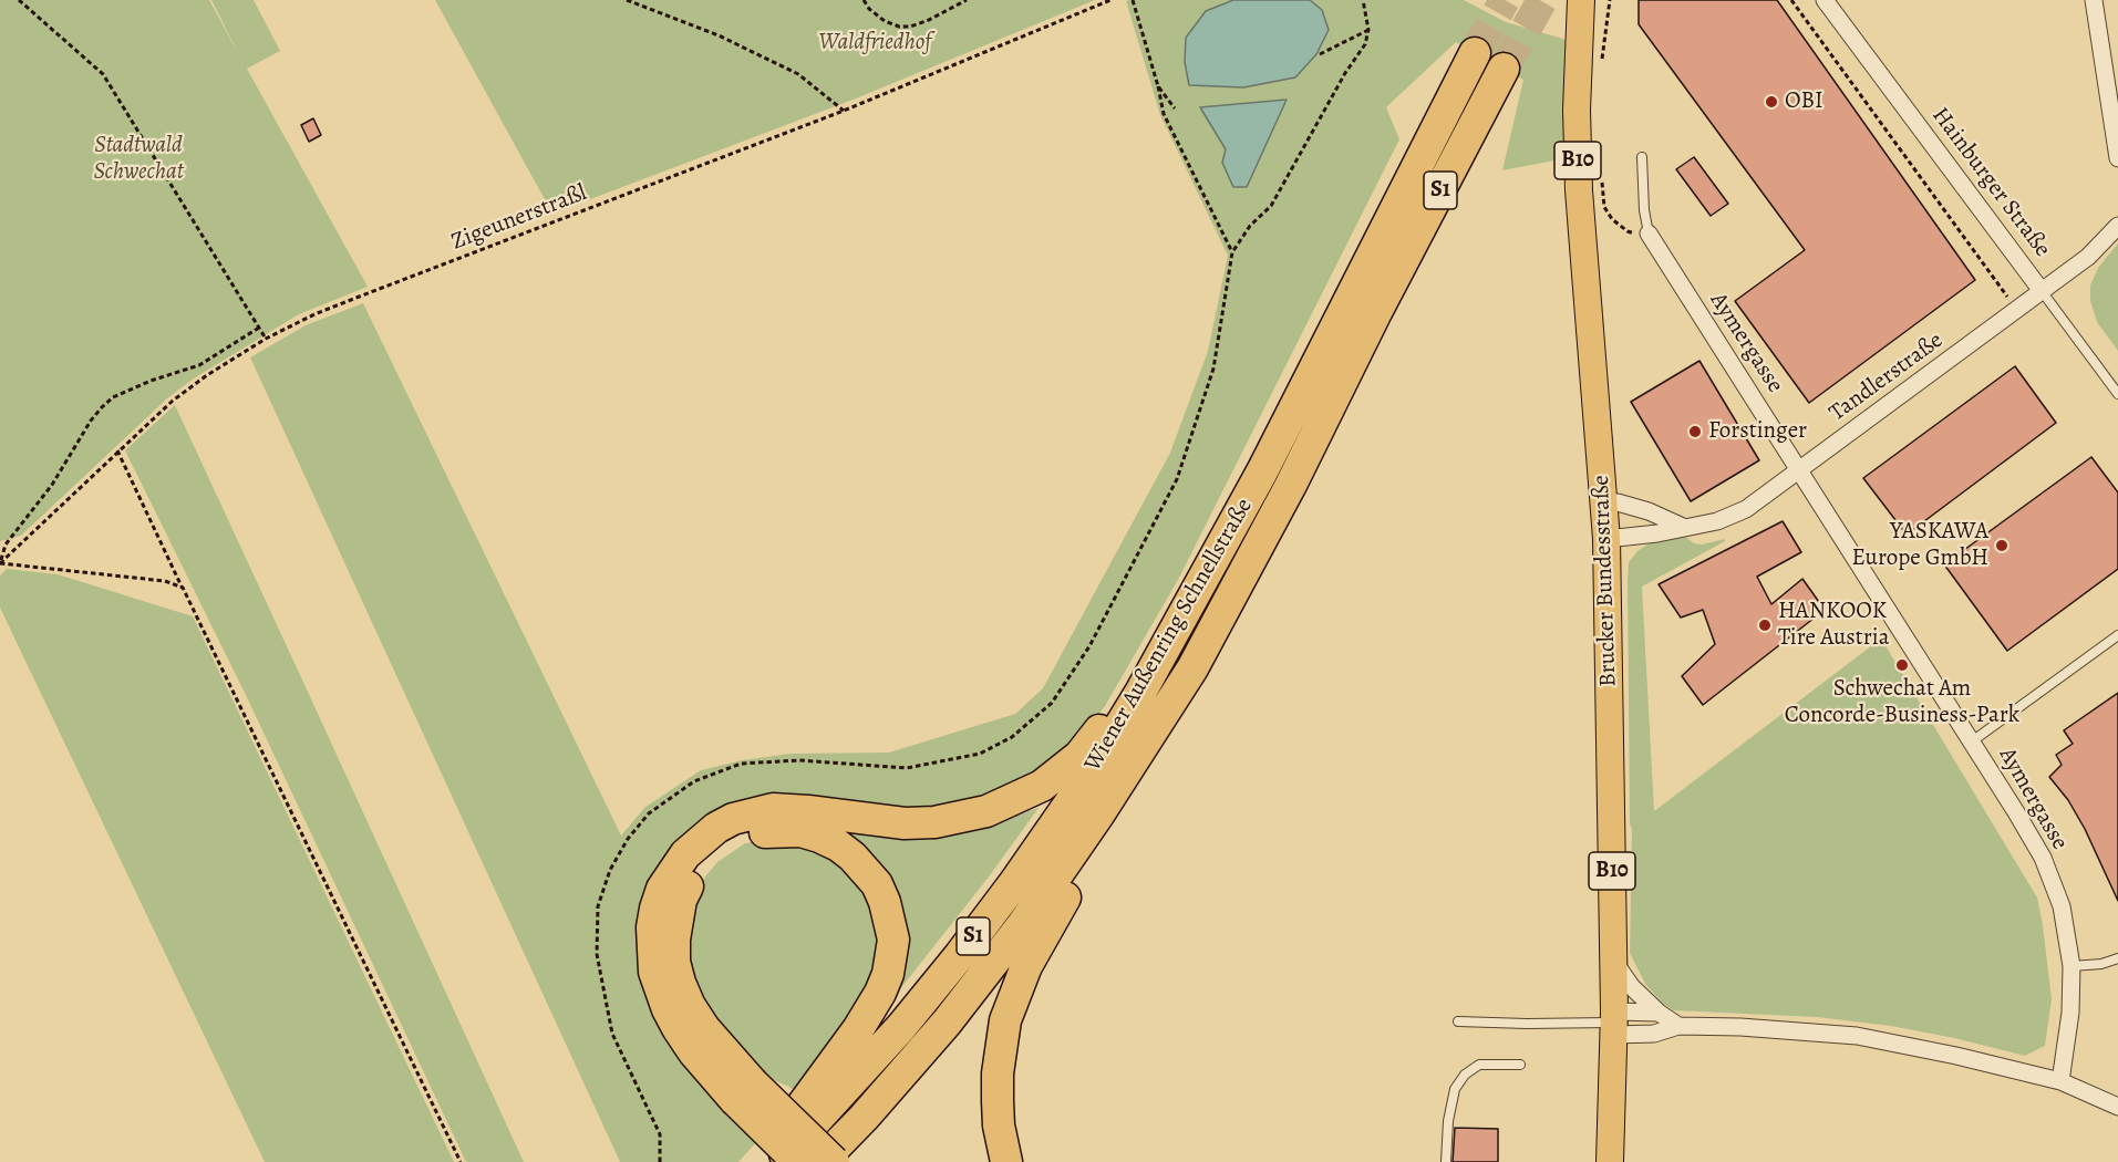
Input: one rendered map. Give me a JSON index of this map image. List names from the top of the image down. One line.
{"streets":{"highway":["S1","Wiener Außenring Schnellstraße"],"main road":["B10","Brucker Bundesstraße"],"street":["Hainburger Straße","Aymergasse","Tandlerstraße"],"path":["Zigeunerstraßl"]},"crossings":[["Hainburger Straße","Tandlerstraße"],["Aymergasse","Tandlerstraße"],["Tandlerstraße","Brucker Bundesstraße"]],"parks":["Waldfriedhof","Stadtwald Schwechat"],"places":["OBI","Forstinger","YASKAWA Europe GmbH","HANKOOK Tire Austria","Schwechat Am Concorde-Business-Park"]}
